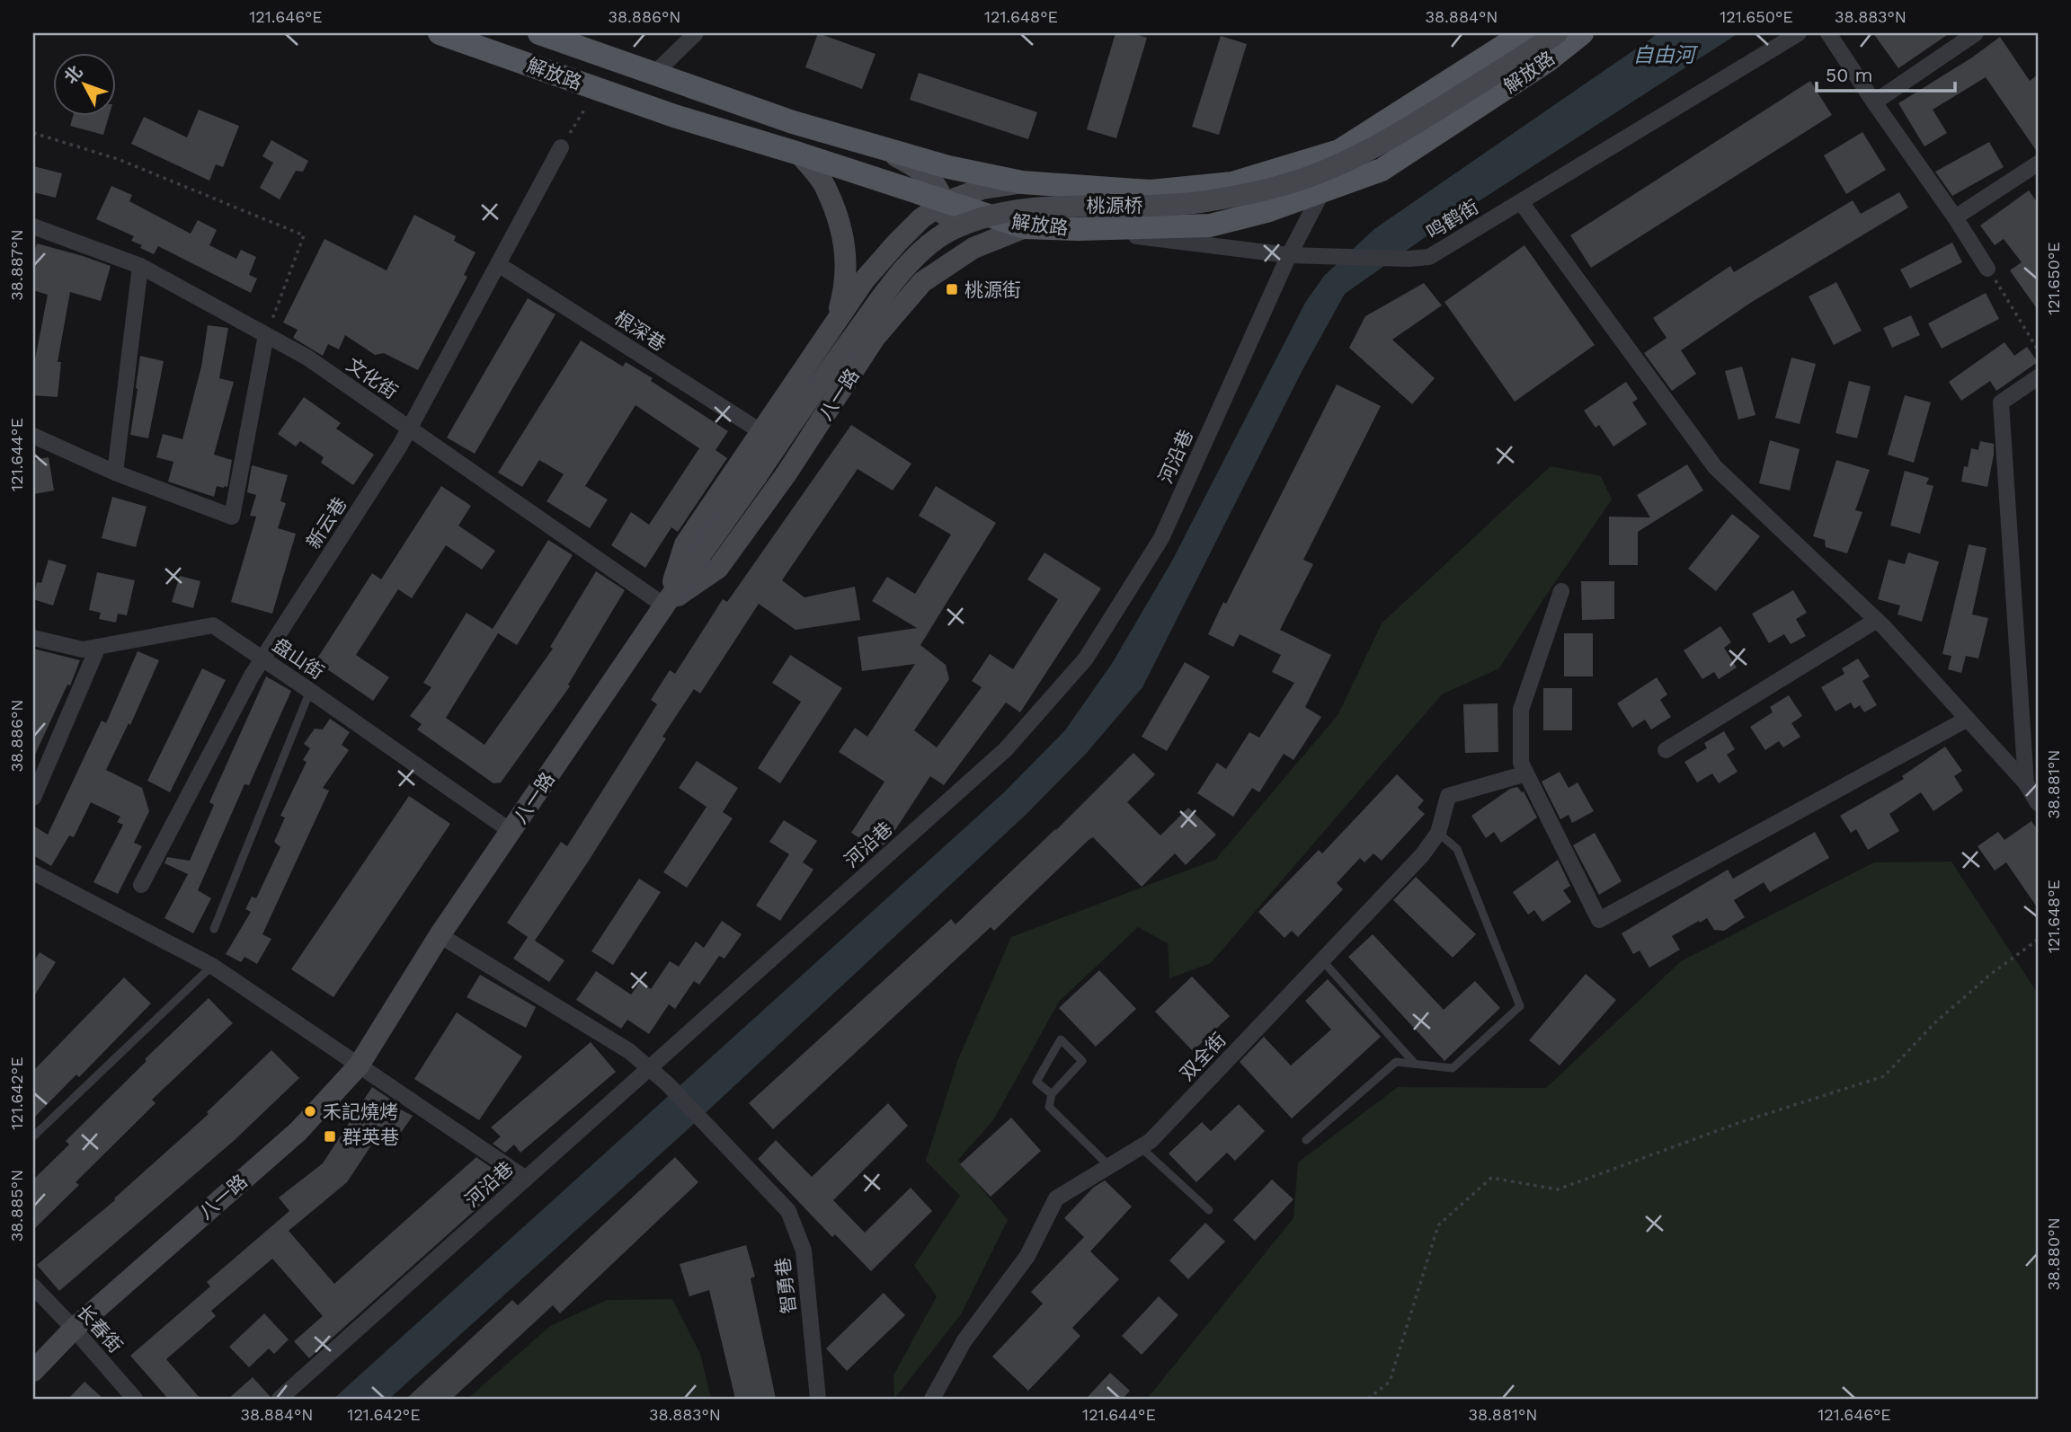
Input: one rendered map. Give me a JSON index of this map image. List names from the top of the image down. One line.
{"streets":{"main road":["解放路","桃源桥","八一路"],"street":["鸣鹤街","根深巷","文化街","河沿巷","新云巷","盘山街","双全街","智勇巷","长春街"]},"crossings":[["解放路","鸣鹤街"],["解放路","八一路"],["解放路","河沿巷"],["桃源桥","文化街"],["桃源桥","八一路"],["鸣鹤街","河沿巷"],["根深巷","新云巷"],["文化街","八一路"],["文化街","新云巷"],["八一路","盘山街"],["八一路","智勇巷"],["八一路","长春街"],["河沿巷","智勇巷"],["新云巷","盘山街"]],"water":["自由河"],"places":{"transit":["桃源街","群英巷"],"other":["禾記燒烤"]},"scale_bar":"50 m","north":"top left","coordinates":["121.646°E","38.886°N","121.648°E","38.884°N","121.650°E","38.883°N","38.887°N","121.644°E","38.881°N","121.642°E","38.885°N","38.880°N"]}
